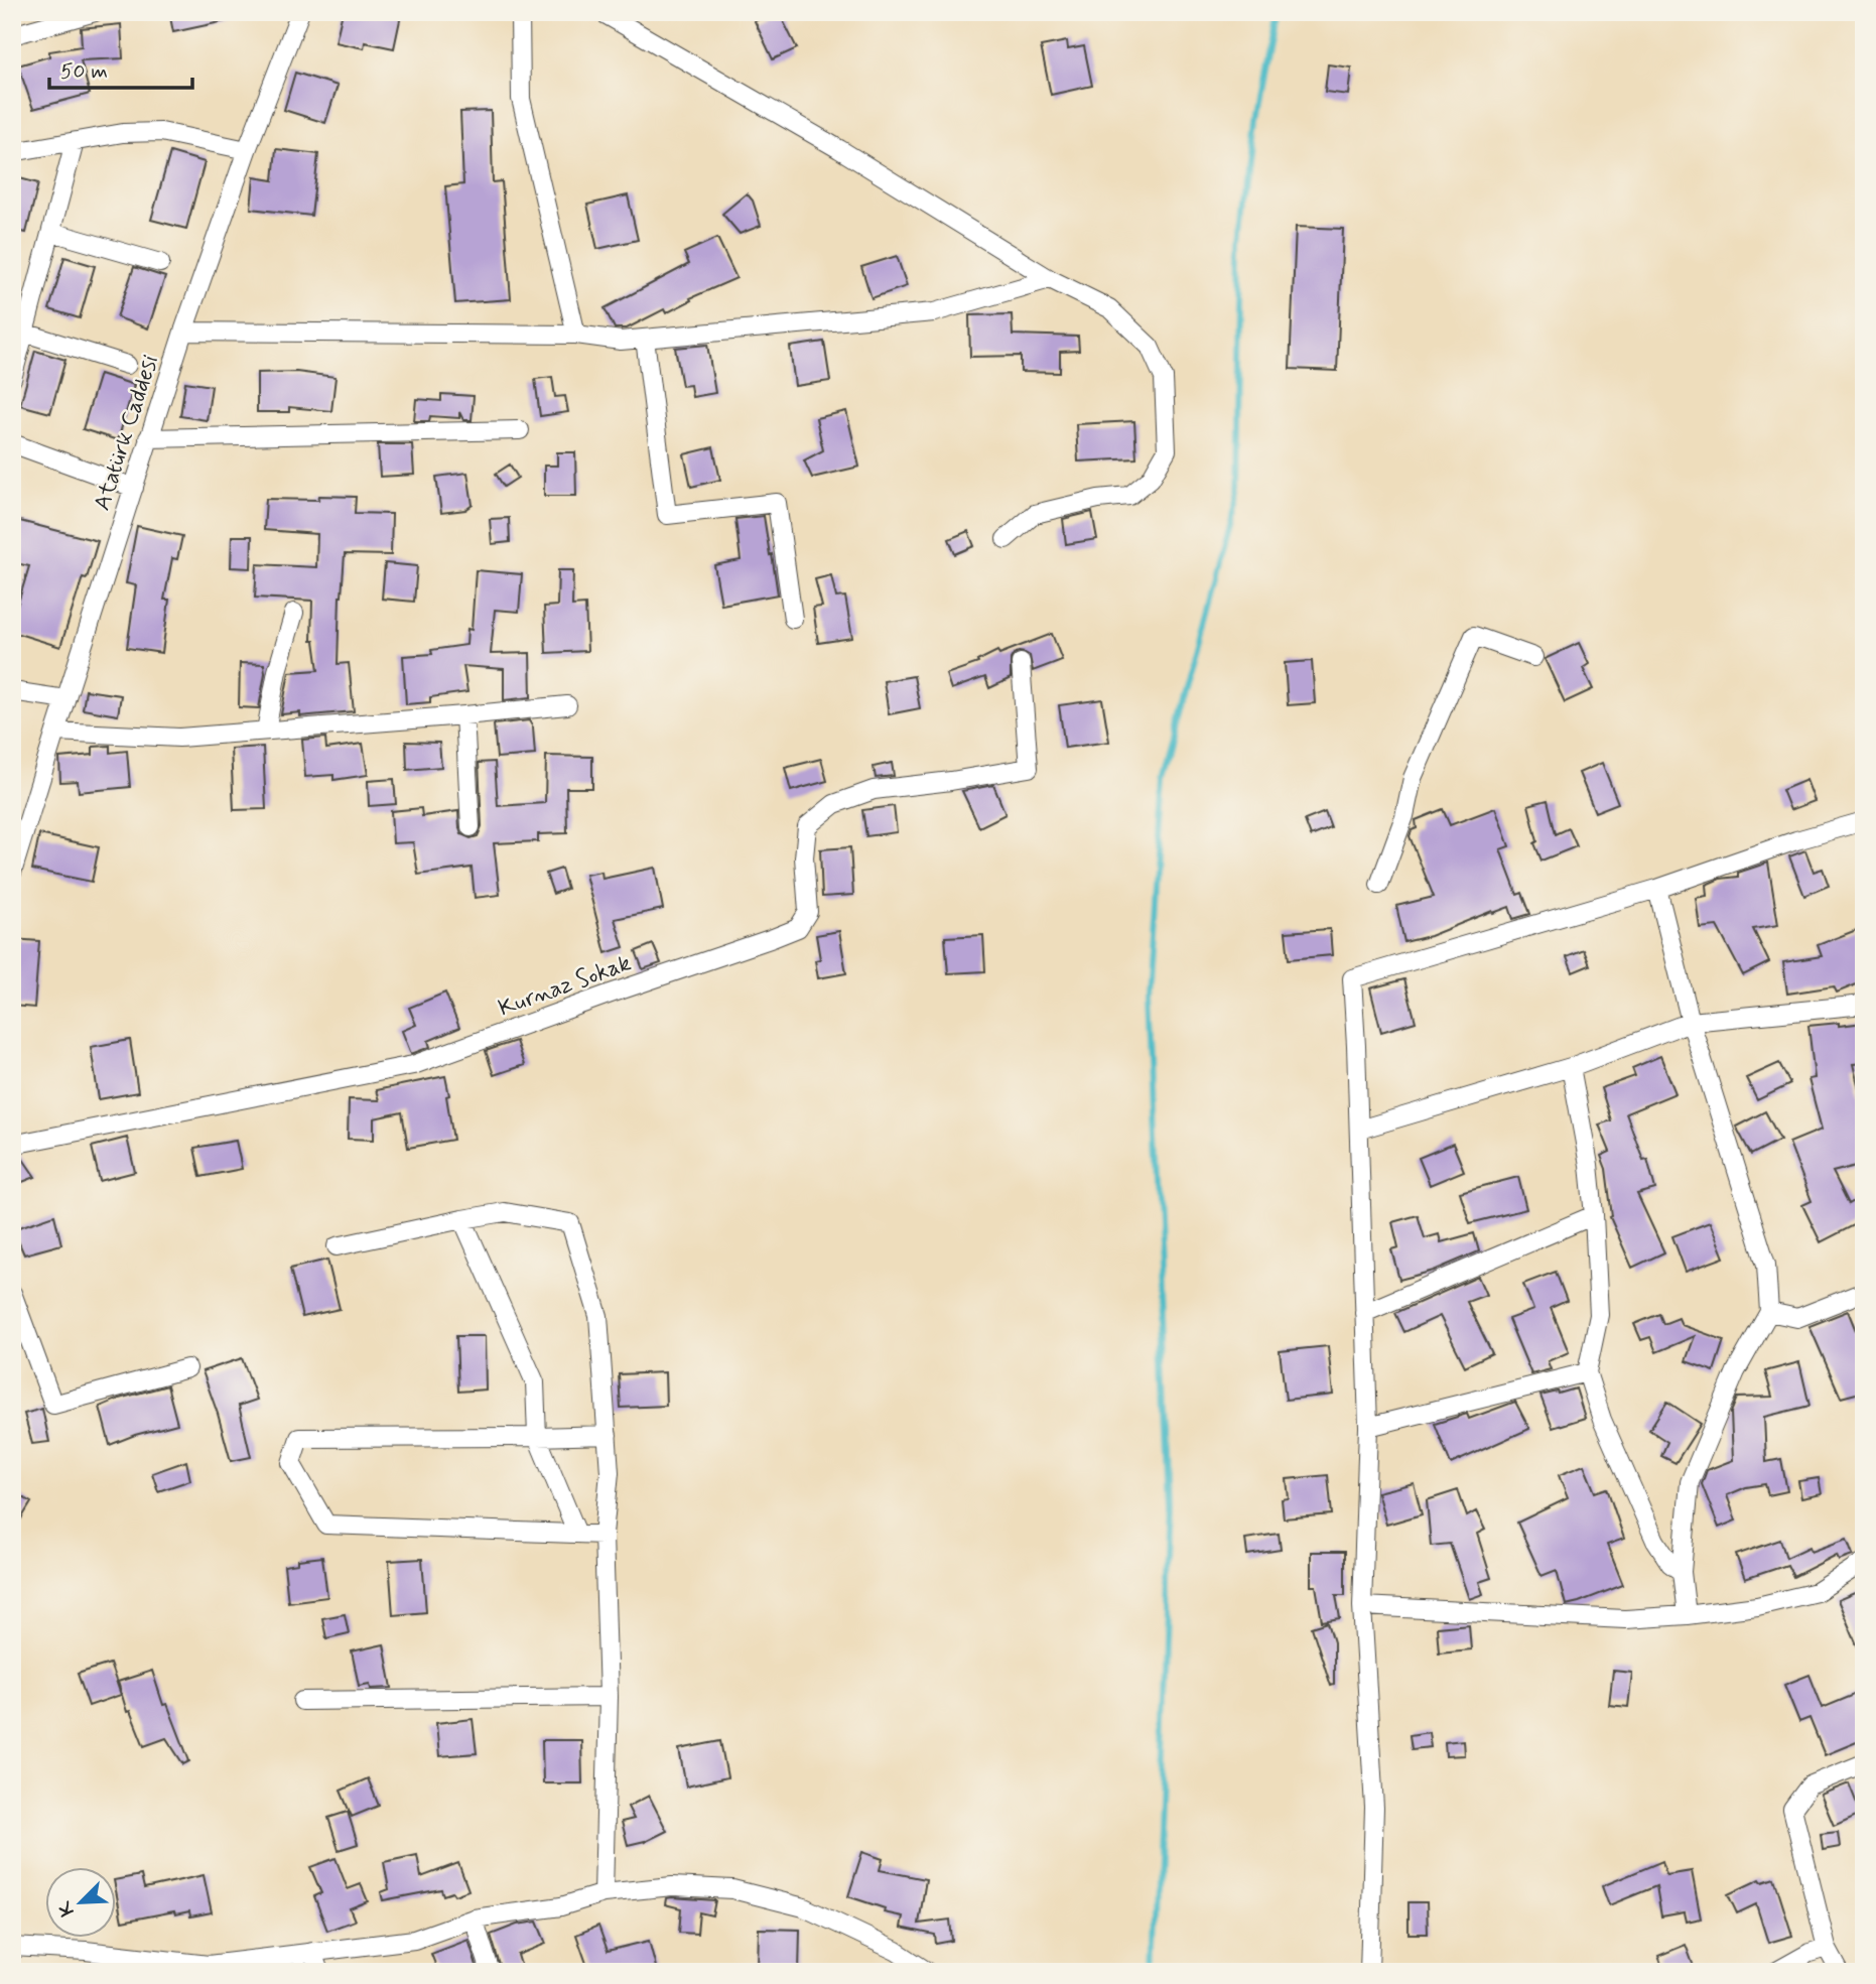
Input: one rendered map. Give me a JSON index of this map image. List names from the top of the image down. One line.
{"streets":{"street":["Atatürk Caddesi","Kurnaz Sokak"]},"scale_bar":"50 m","north":"bottom left"}
